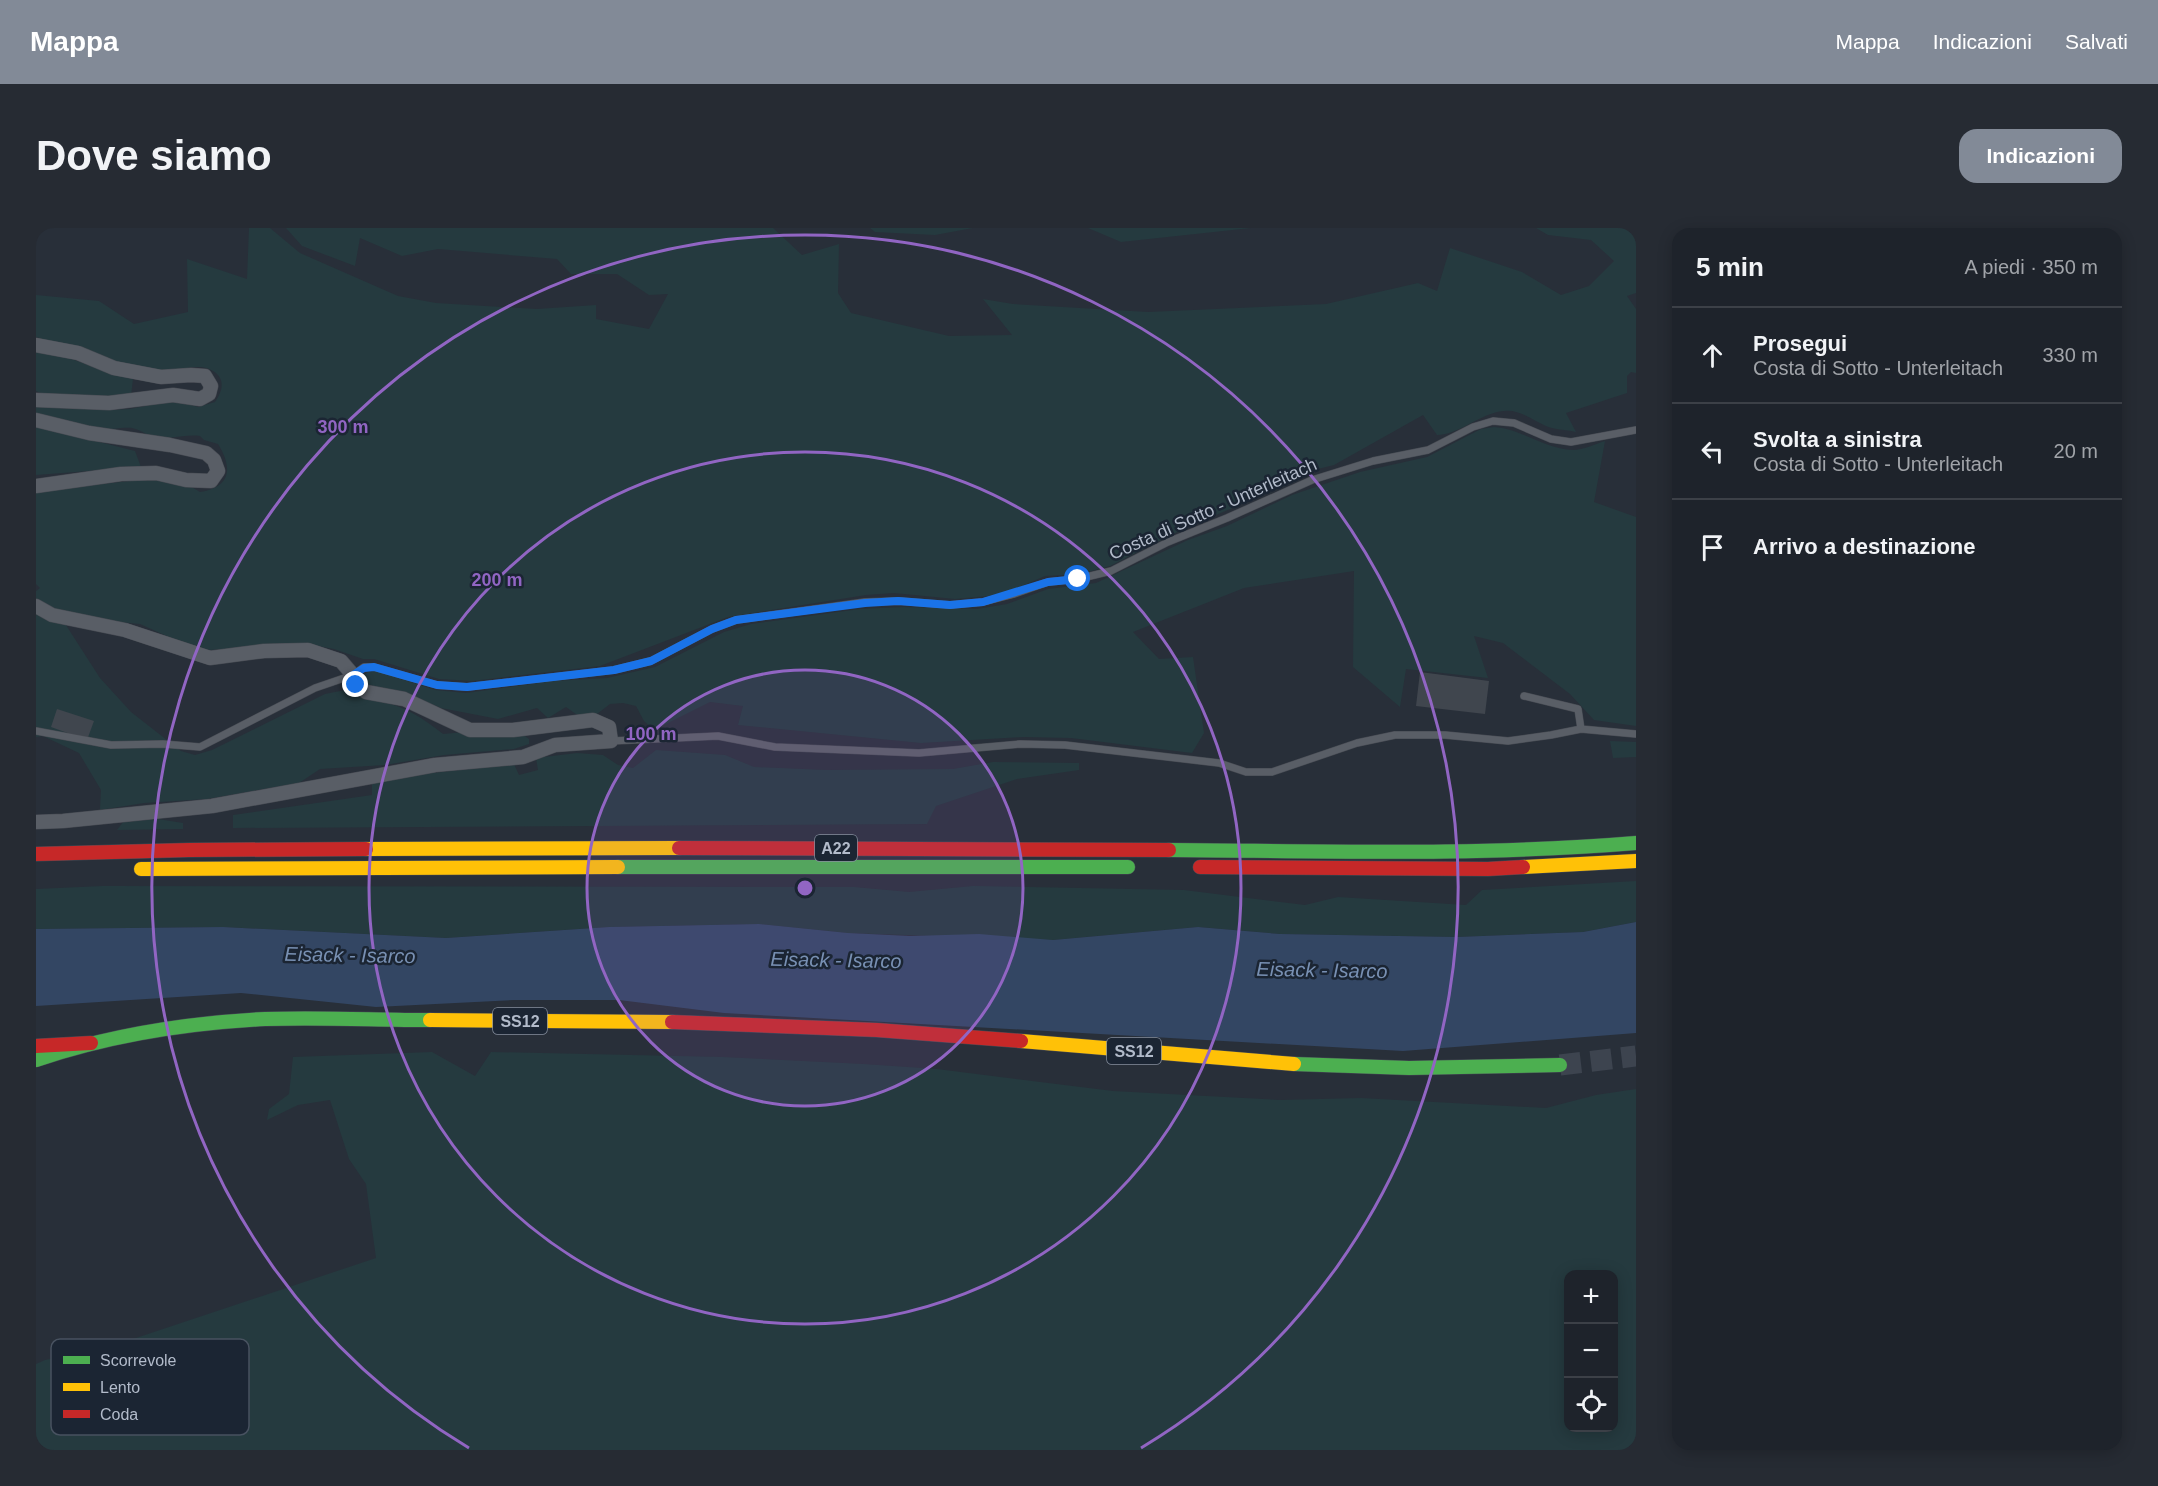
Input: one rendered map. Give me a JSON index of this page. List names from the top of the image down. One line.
{"streets":{"main road":["A22","SS12"],"lane":["Costa di Sotto - Unterleitach"]},"water":["Eisack - Isarco"],"legend":["Scorrevole","Lento","Coda"],"page":{"header":"Mappa","nav":["Mappa","Indicazioni","Salvati"],"buttons":"Indicazioni","title":"Dove siamo","heading":["5 min","A piedi · 350 m"],"list":[["Prosegui","Costa di Sotto - Unterleitach","330 m"],["Svolta a sinistra","Costa di Sotto - Unterleitach","20 m"],"Arrivo a destinazione"],"map_buttons":["+","−"]},"rings":["300 m","200 m","100 m"]}
